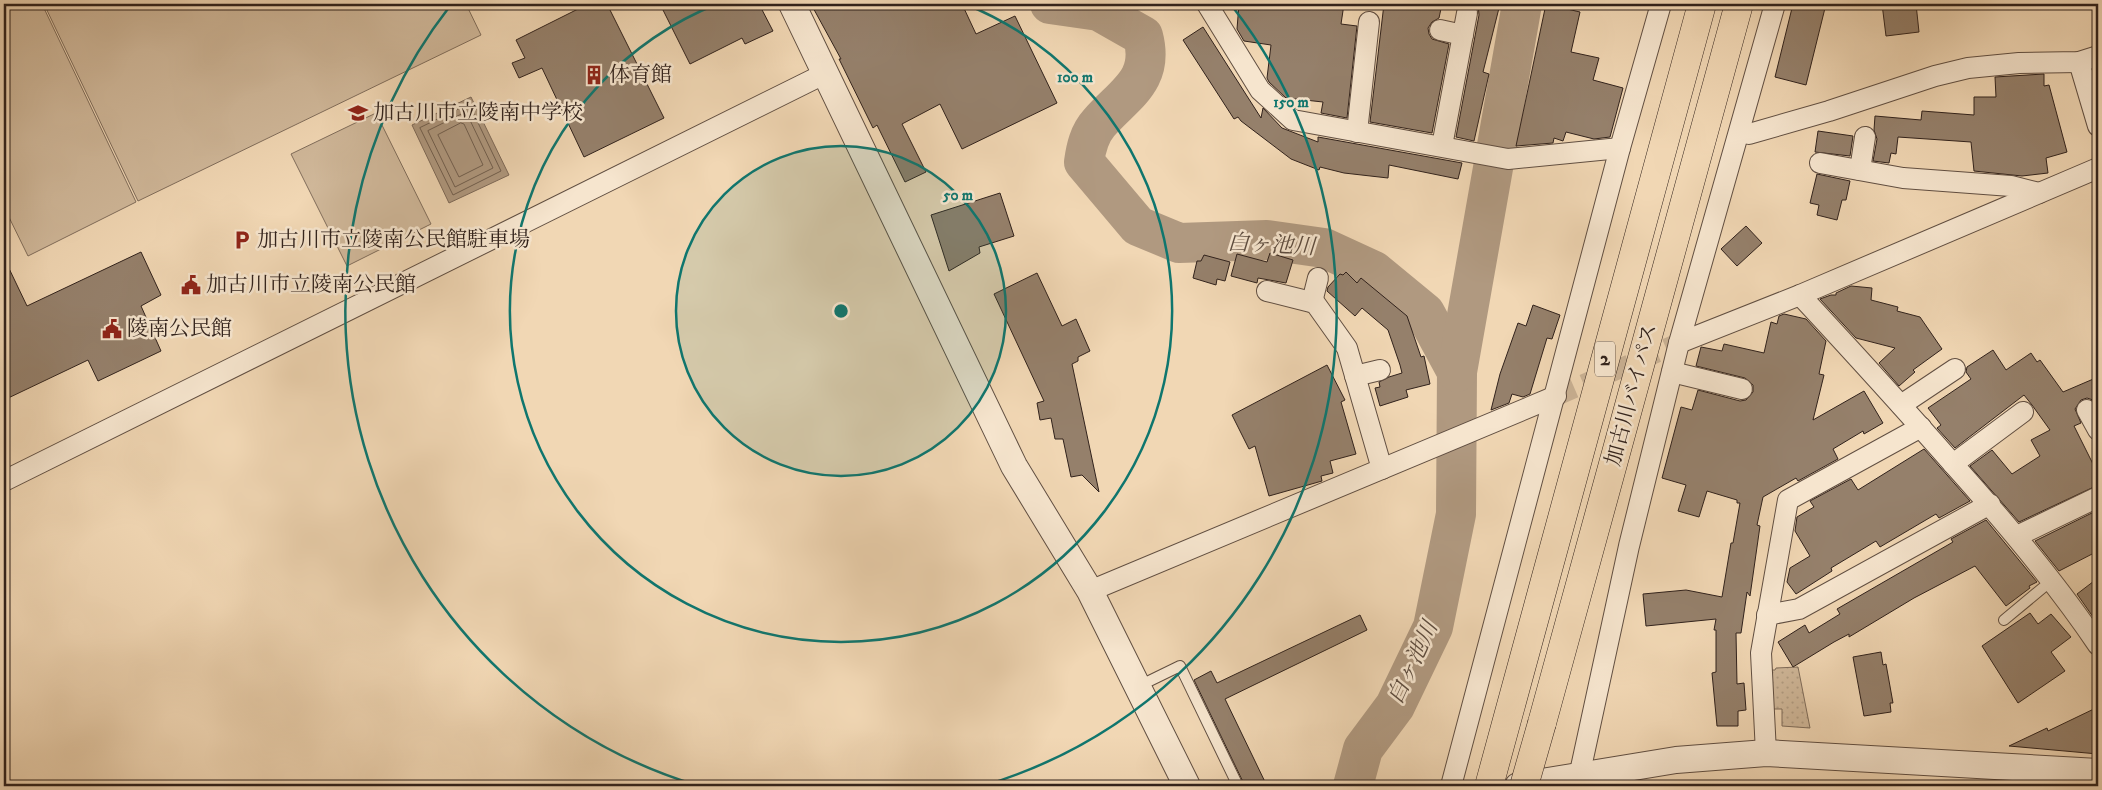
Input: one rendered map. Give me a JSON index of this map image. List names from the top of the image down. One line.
{"streets":{"highway":["2","加古川バイパス"]},"crossings":[["2","加古川バイパス"]],"water":["白ヶ池川"],"places":{"building":["体育館"],"school or university":["加古川市立陵南中学校"],"parking":["加古川市立陵南公民館駐車場"],"public building":["加古川市立陵南公民館","陵南公民館"]},"rings":["100 m","150 m","50 m"]}
